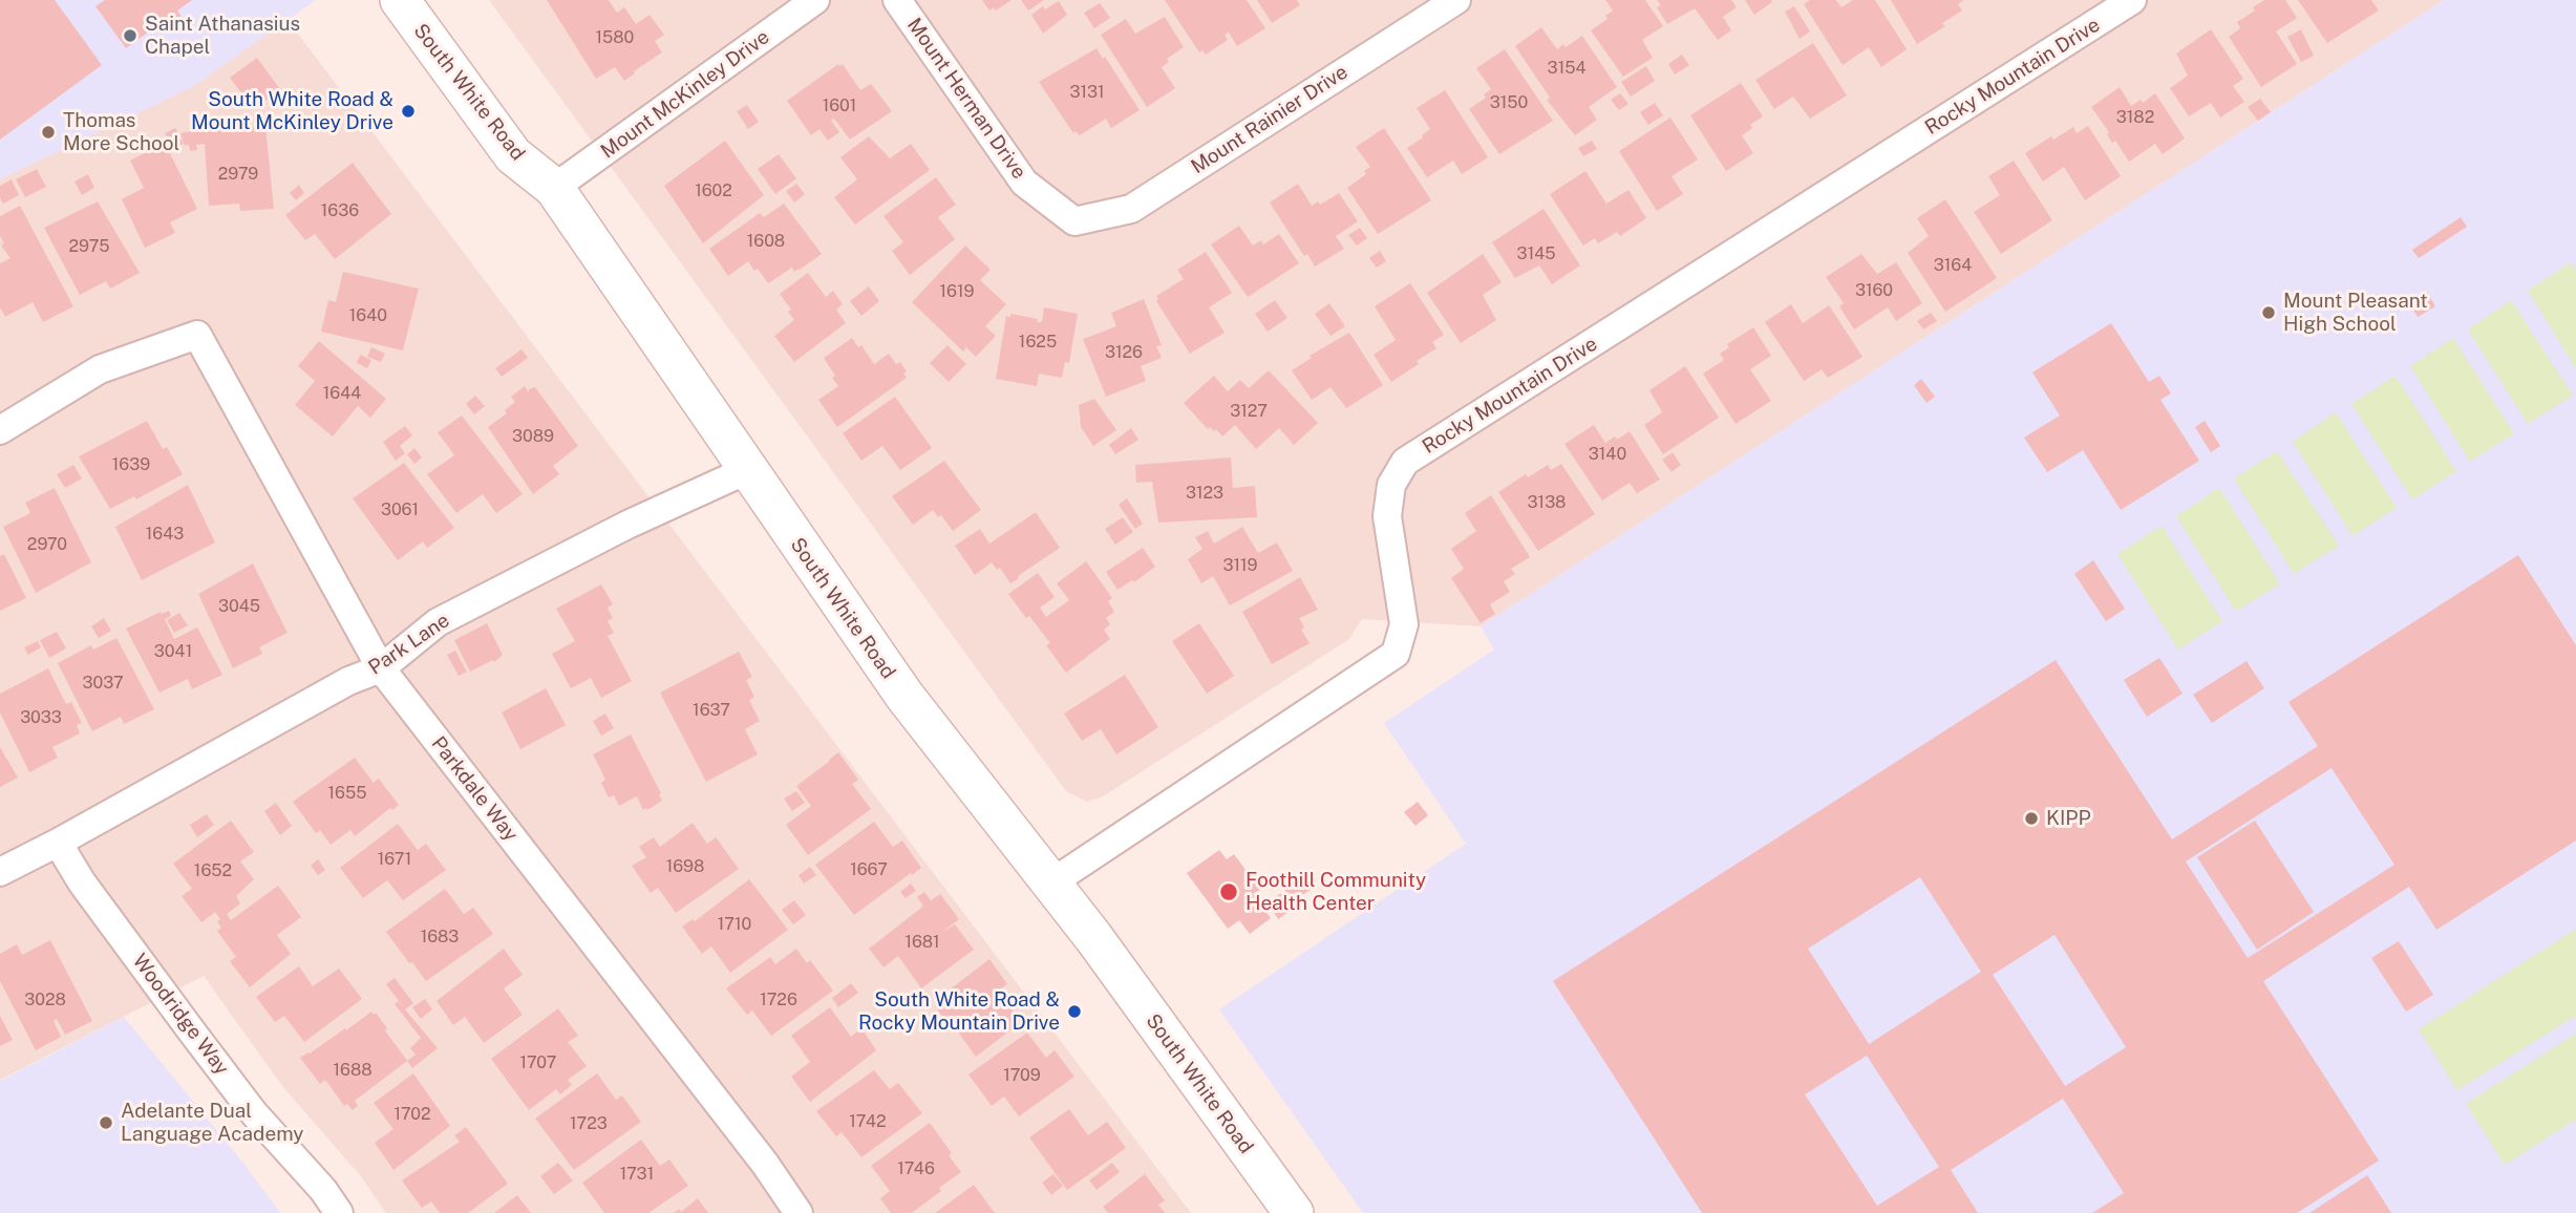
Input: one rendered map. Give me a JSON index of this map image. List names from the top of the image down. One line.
{"streets":{"main road":["South White Road"],"street":["Rocky Mountain Drive","Mount McKinley Drive","Mount Herman Drive","Mount Rainier Drive","Park Lane","Parkdale Way","Woodridge Way"]},"crossings":[["Rocky Mountain Drive","South White Road"],["South White Road","Mount McKinley Drive"],["South White Road","Park Lane"],["Mount Herman Drive","Mount Rainier Drive"],["Park Lane","Parkdale Way"],["Park Lane","Woodridge Way"]],"places":["Saint Athanasius Chapel","South White Road & Mount McKinley Drive","Thomas More School","Mount Pleasant High School","KIPP","Foothill Community Health Center","South White Road & Rocky Mountain Drive","Adelante Dual Language Academy"],"house_numbers":["1580","3154","3131","3150","1601","3182","2979","1602","1636","1608","2975","3145","3164","3160","1619","1640","1625","3126","1644","3127","3089","3140","1639","3123","3138","3061","1643","2970","3119","3045","3041","3037","1637","3033","1655","1671","1698","1667","1652","1710","1683","1681","3028","1726","1707","1688","1709","1702","1742","1723","1746","1731"]}
